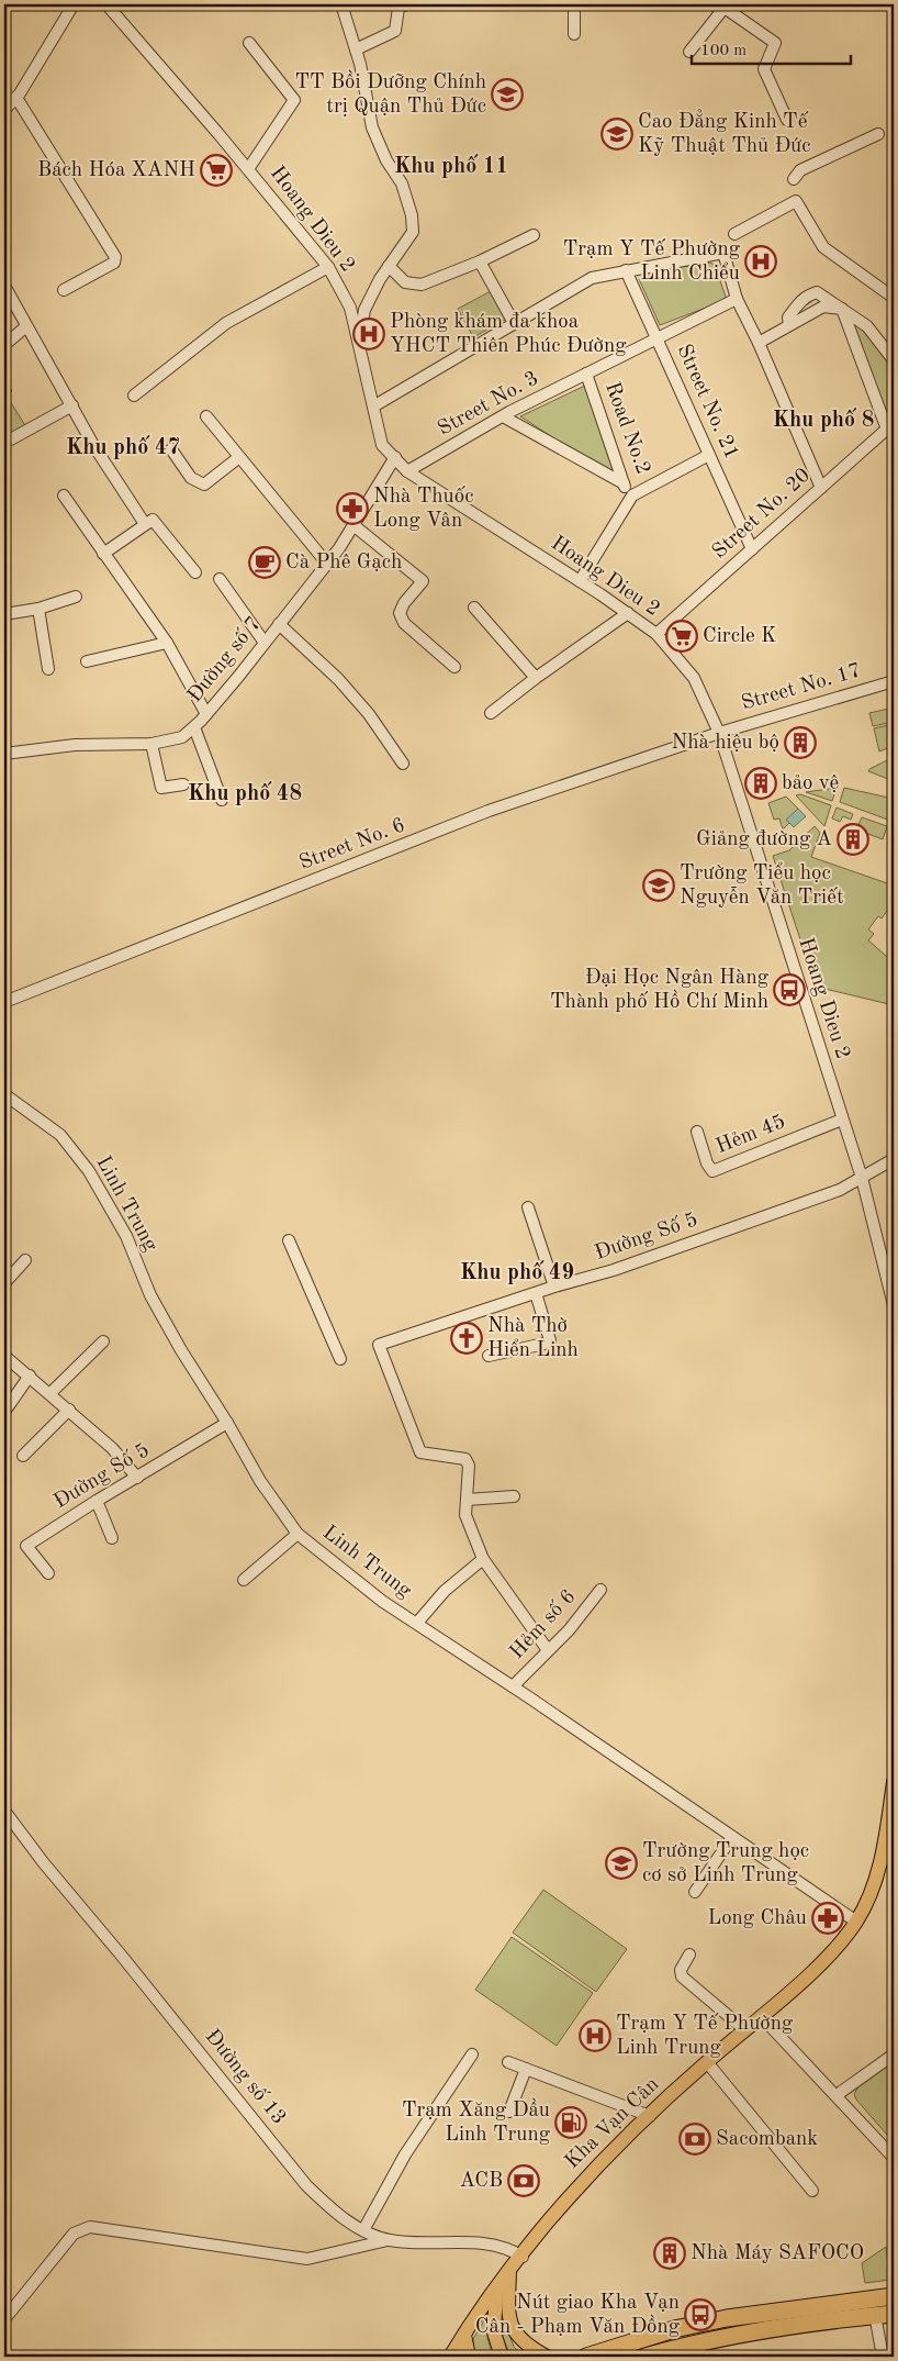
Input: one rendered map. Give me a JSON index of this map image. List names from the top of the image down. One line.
{"streets":{"main road":["Kha Vạn Cân"],"street":["Hoang Dieu 2","Street No. 21","Street No. 3","Road No.2","Street No. 20","Đường số 7","Street No. 17","Street No. 6","Hẻm 45","Linh Trung","Đường Số 5","Hẻm số 6","Đường số 13"]},"crossings":[["Hoang Dieu 2","Street No. 3"],["Hoang Dieu 2","Street No. 20"],["Hoang Dieu 2","Đường số 7"],["Hoang Dieu 2","Street No. 17"],["Hoang Dieu 2","Street No. 6"],["Hoang Dieu 2","Hẻm 45"],["Hoang Dieu 2","Đường Số 5"],["Street No. 21","Street No. 3"],["Street No. 21","Street No. 20"],["Street No. 3","Road No.2"],["Street No. 17","Street No. 6"],["Linh Trung","Đường Số 5"],["Linh Trung","Hẻm số 6"],["Linh Trung","Kha Vạn Cân"],["Đường số 13","Kha Vạn Cân"]],"districts":["Khu phố 11","Khu phố 8","Khu phố 47","Khu phố 48","Khu phố 49"],"places":{"school or university":["TT Bồi Dưỡng Chính trị Quận Thủ Đức","Cao Đẳng Kinh Tế Kỹ Thuật Thủ Đức","Trường Tiểu học Nguyễn Văn Triết","Trường Trung học cơ sở Linh Trung"],"supermarket":["Bách Hóa XANH","Circle K"],"hospital":["Trạm Y Tế Phường Linh Chiểu","Phòng khám đa khoa YHCT Thiên Phúc Đường","Trạm Y Tế Phường Linh Trung"],"pharmacy":["Nhà Thuốc Long Vân","Long Châu"],"cafe":["Cà Phê Gạch"],"building":["Nhà hiệu bộ","bảo vệ","Giảng đường A","Nhà Máy SAFOCO"],"bus stop":["Đại Học Ngân Hàng Thành phố Hồ Chí Minh","Nút giao Kha Vạn Cân - Phạm Văn Đồng"],"church":["Nhà Thờ Hiển Linh"],"fuel station":["Trạm Xăng Dầu Linh Trung"],"bank":["Sacombank","ACB"]},"scale_bar":"100 m"}
